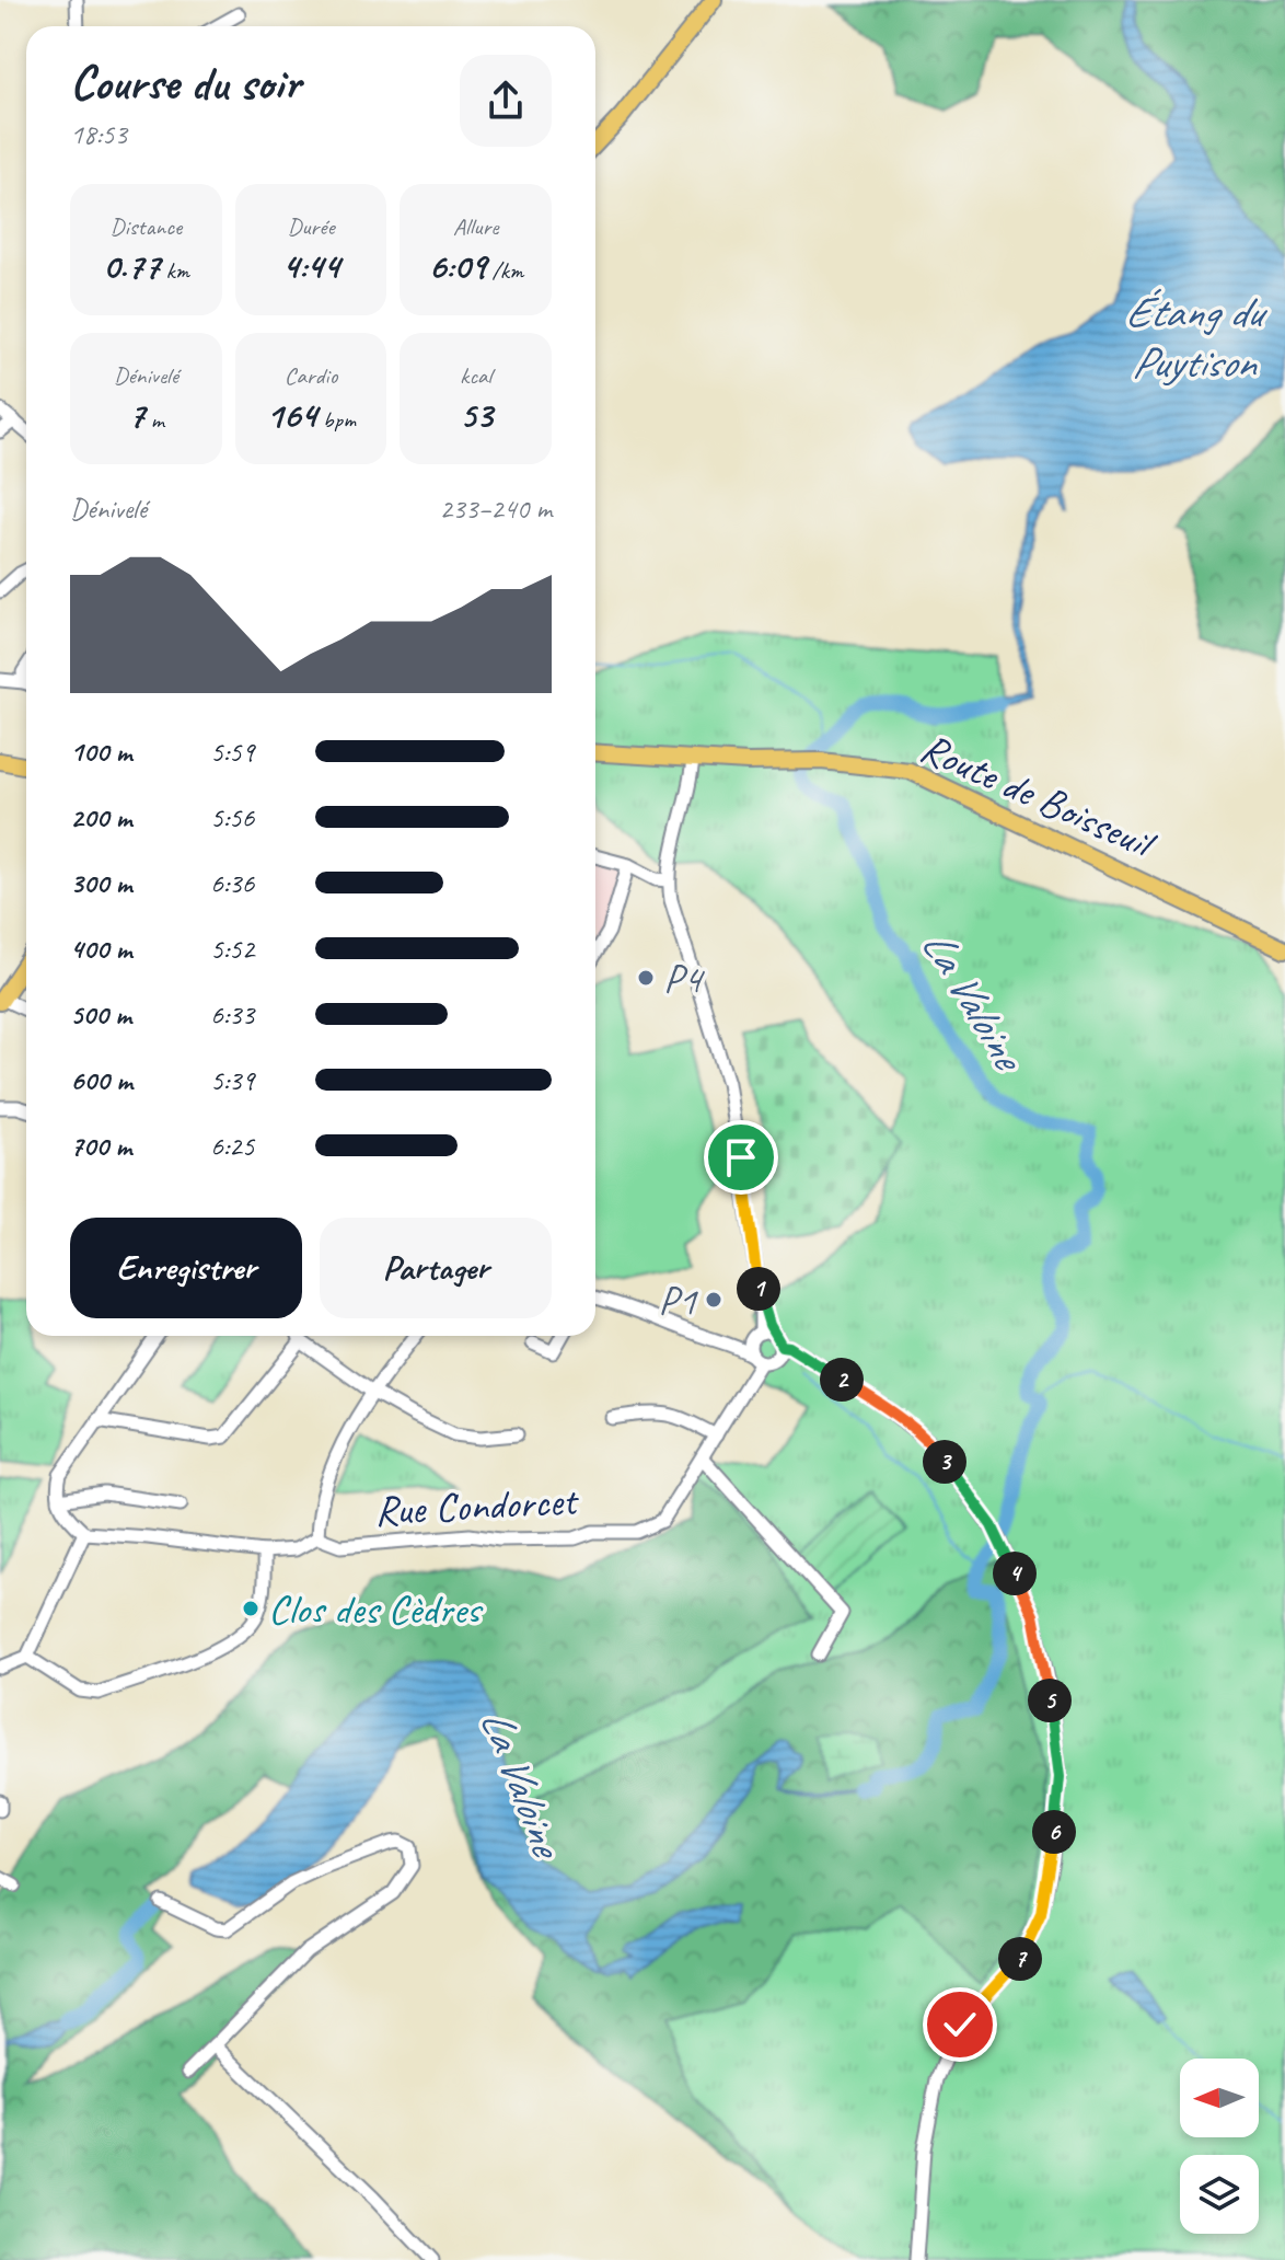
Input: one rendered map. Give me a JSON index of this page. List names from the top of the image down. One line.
{"streets":{"main road":["Route de Boisseuil"],"street":["Rue Condorcet"]},"water":["Étang du Puytison","La Valoine"],"places":["P4","P1","Clos des Cèdres"],"north":"left","page":{"heading":["Course du soir","18:53"],"stats":[["Distance","0.77 km"],["Durée","4:44"],["Allure","6:09 /km"],["Dénivelé","7 m"],["Cardio","164 bpm"],["kcal","53"]],"chart":["Dénivelé","233–240 m"],"list":[{"name":"100 m","note":"5:59"},{"name":"200 m","note":"5:56"},{"name":"300 m","note":"6:36"},{"name":"400 m","note":"5:52"},{"name":"500 m","note":"6:33"},{"name":"600 m","note":"5:39"},{"name":"700 m","note":"6:25"}],"buttons":["Enregistrer","Partager"],"pins":["1","2","3","4","5","6","7"]}}
